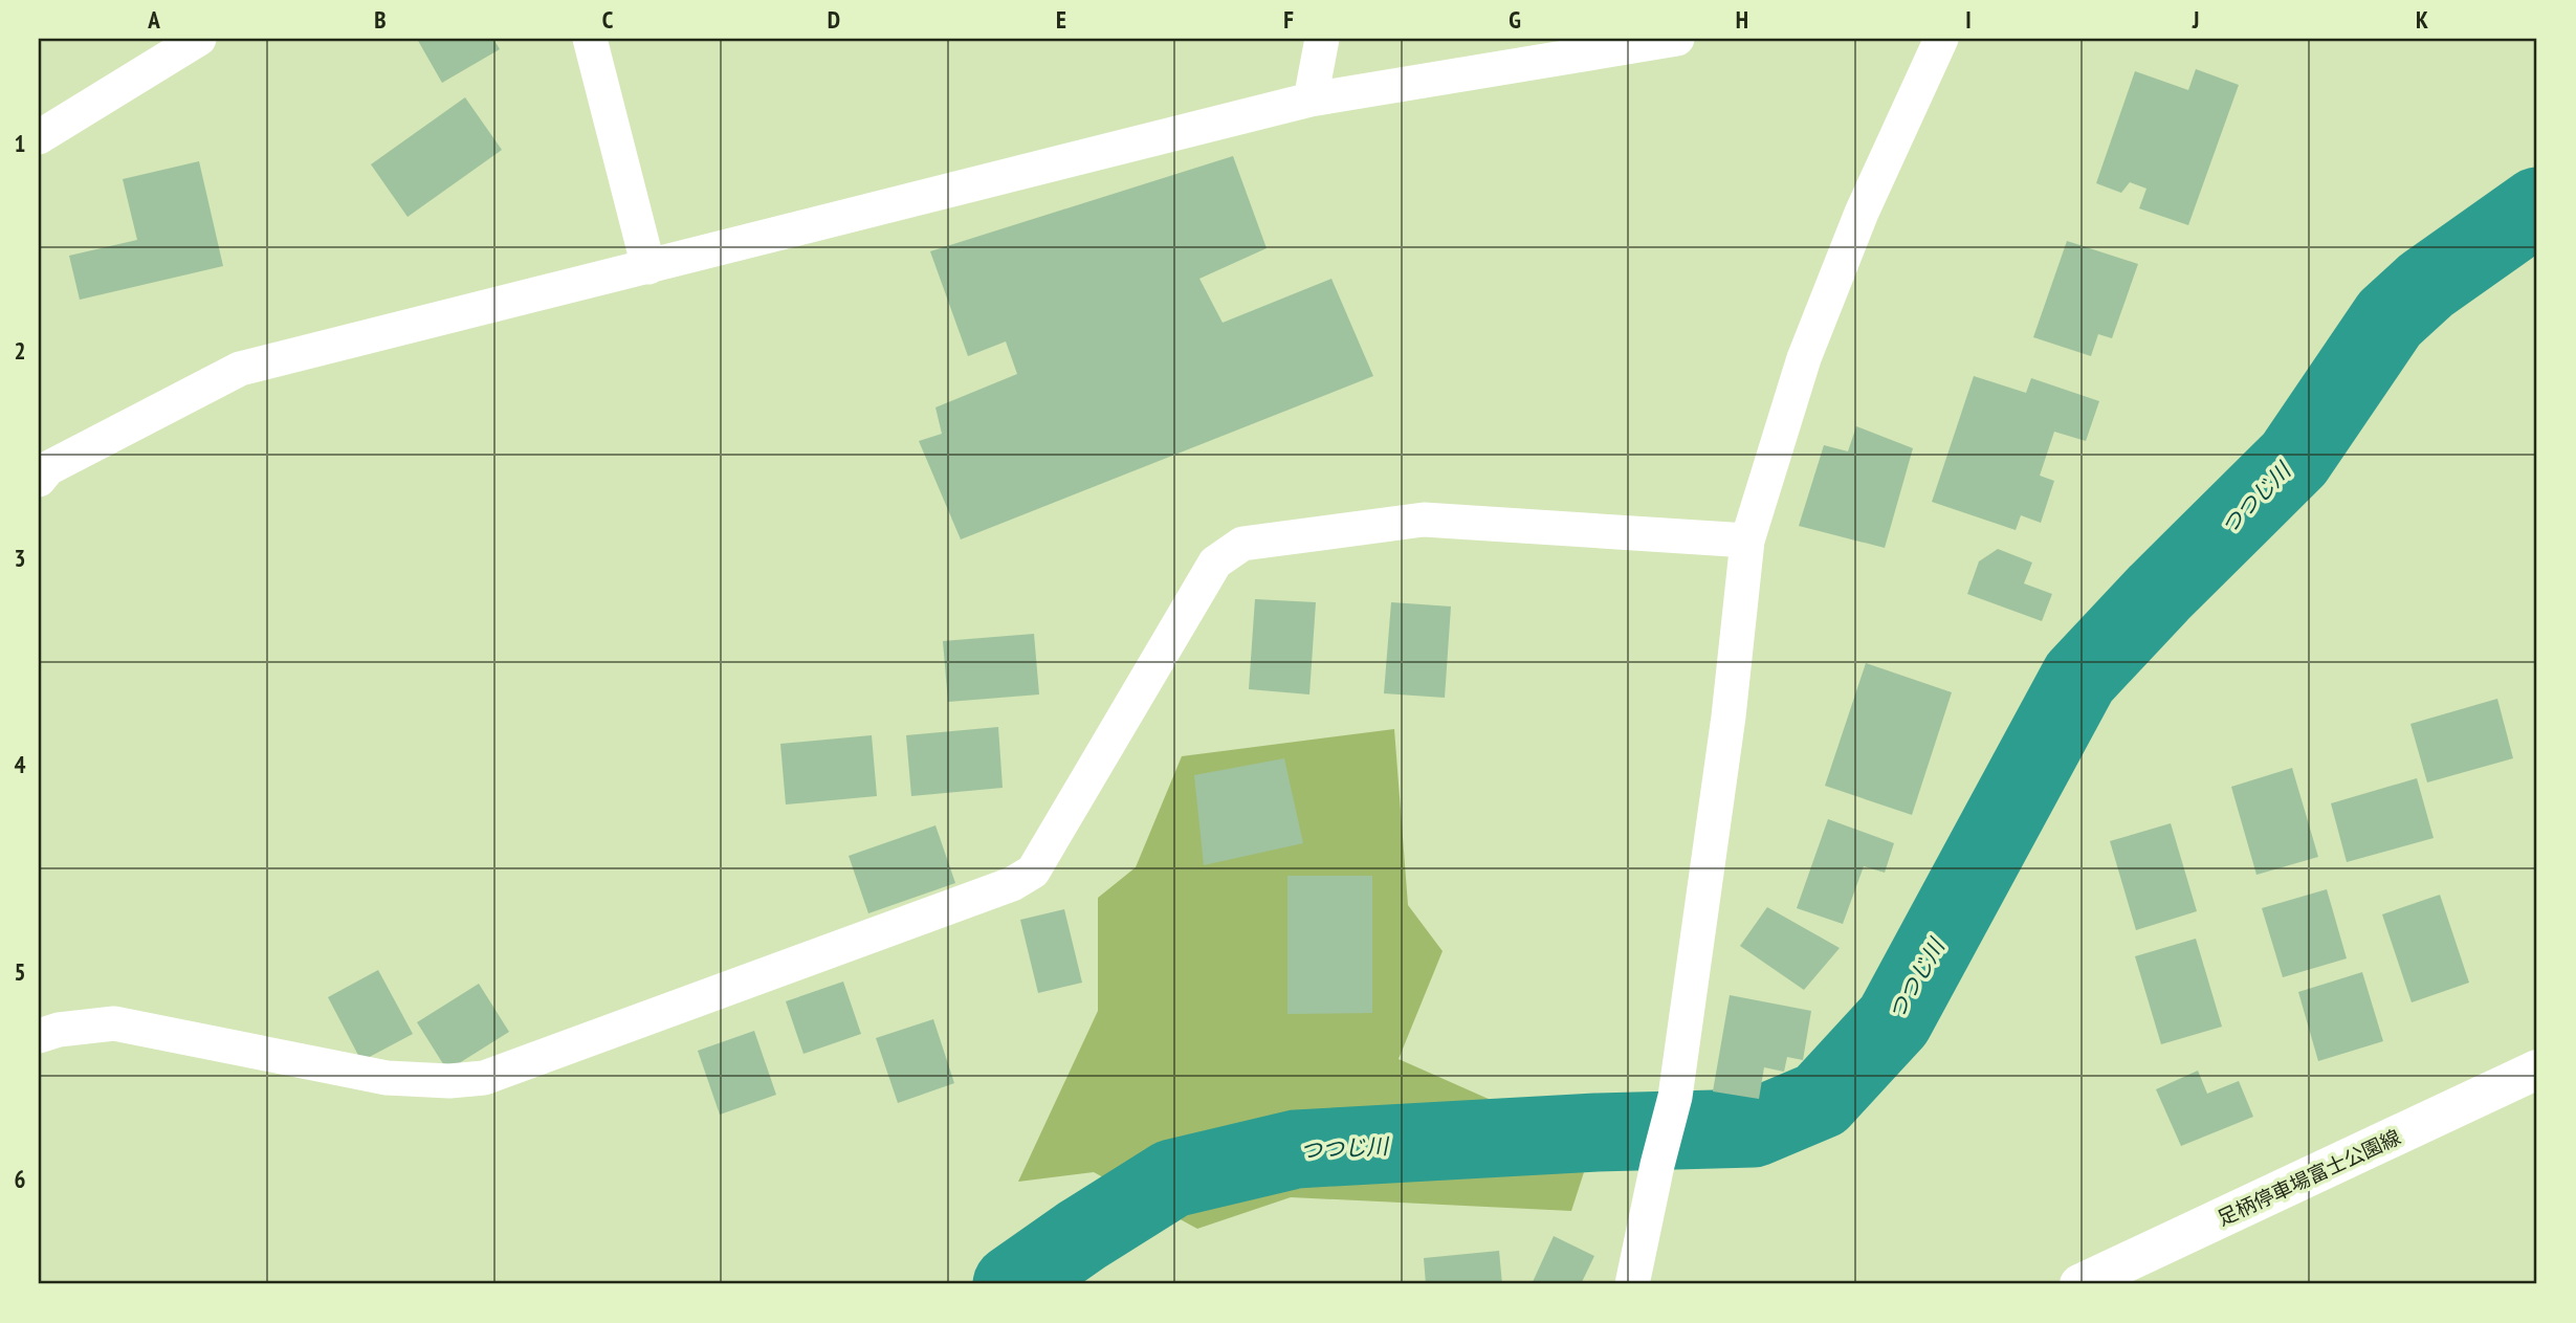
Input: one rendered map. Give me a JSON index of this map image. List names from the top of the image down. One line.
{"streets":{"main road":["足柄停車場富士公園線"]},"water":["つつじ川"],"grid":{"columns":["A","B","C","D","E","F","G","H","I","J","K"],"rows":["1","2","3","4","5","6"]}}
